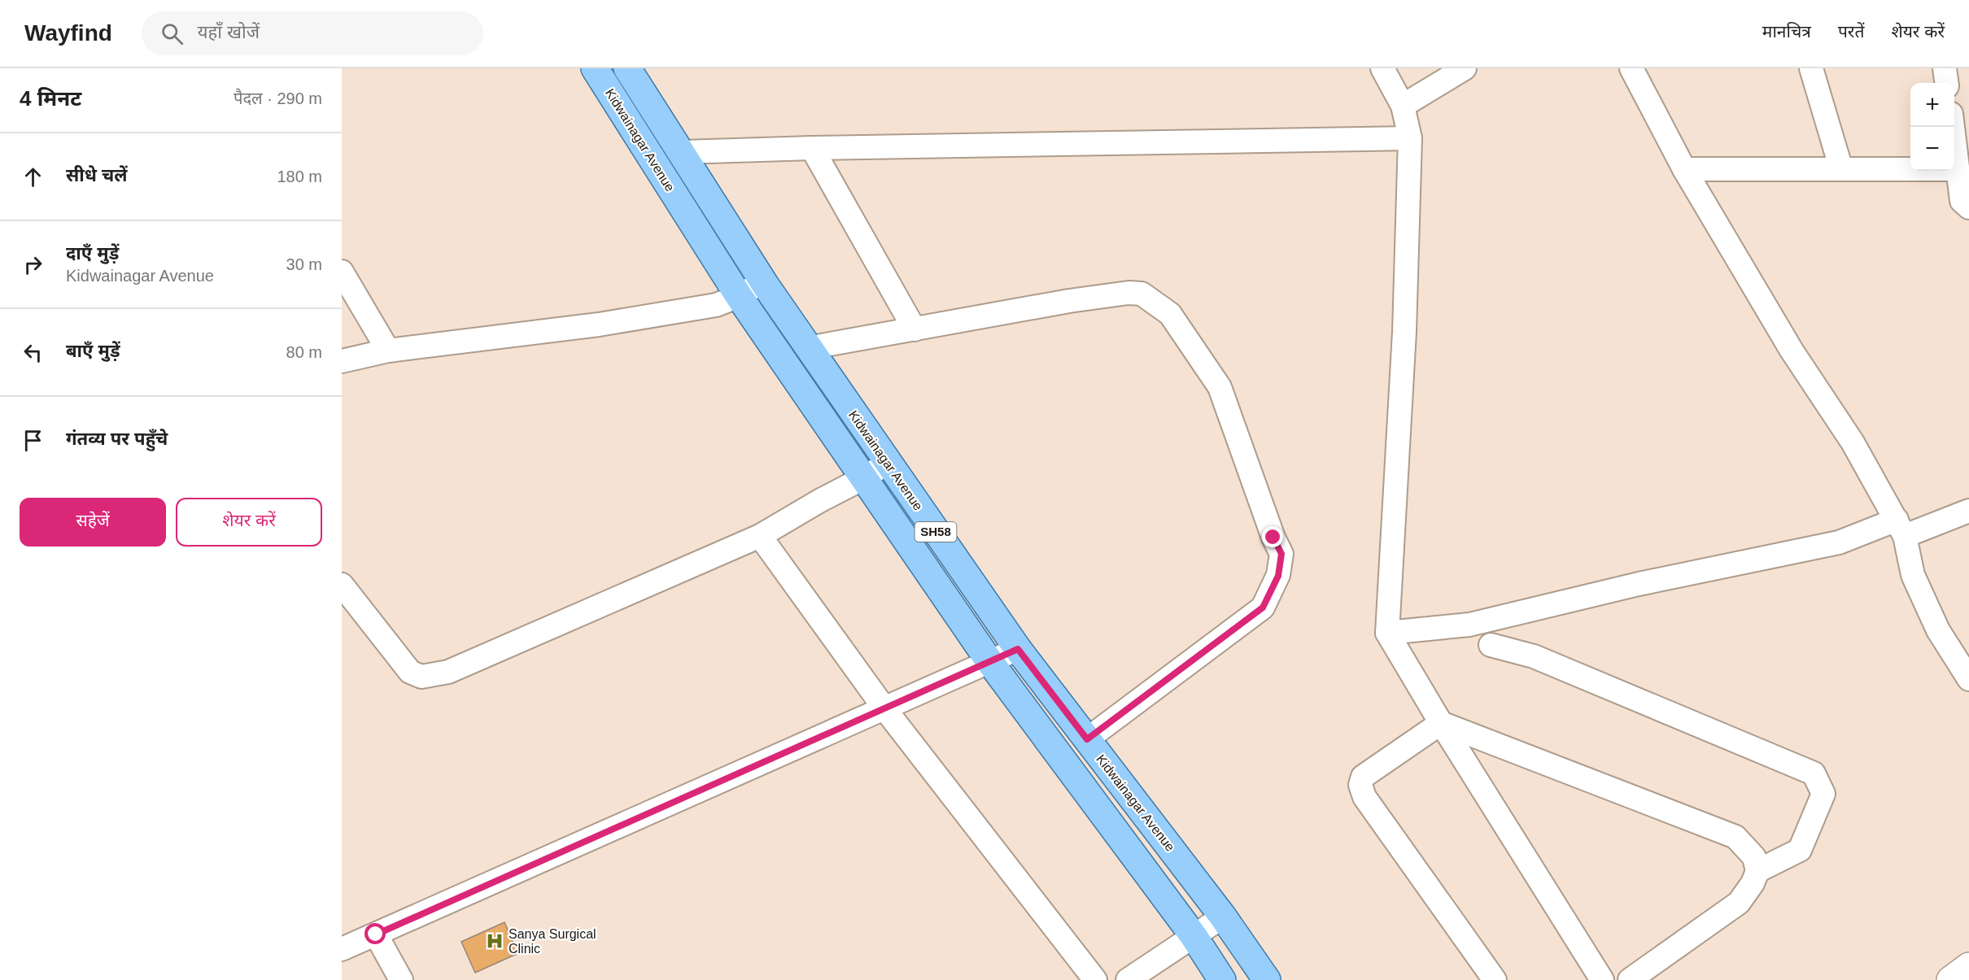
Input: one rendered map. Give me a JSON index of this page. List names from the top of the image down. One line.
{"streets":{"main road":["Kidwainagar Avenue","SH58"]},"places":{"hospital":["Sanya Surgical Clinic"]},"page":{"header":"Wayfind","search":"यहाँ खोजें","nav":["मानचित्र","परतें","शेयर करें"],"heading":["4 मिनट","पैदल · 290 m"],"map_buttons":["+","−"],"list":[["सीधे चलें","180 m"],["दाएँ मुड़ें","Kidwainagar Avenue","30 m"],["बाएँ मुड़ें","80 m"],"गंतव्य पर पहुँचे"],"buttons":["सहेजें","शेयर करें"]}}
